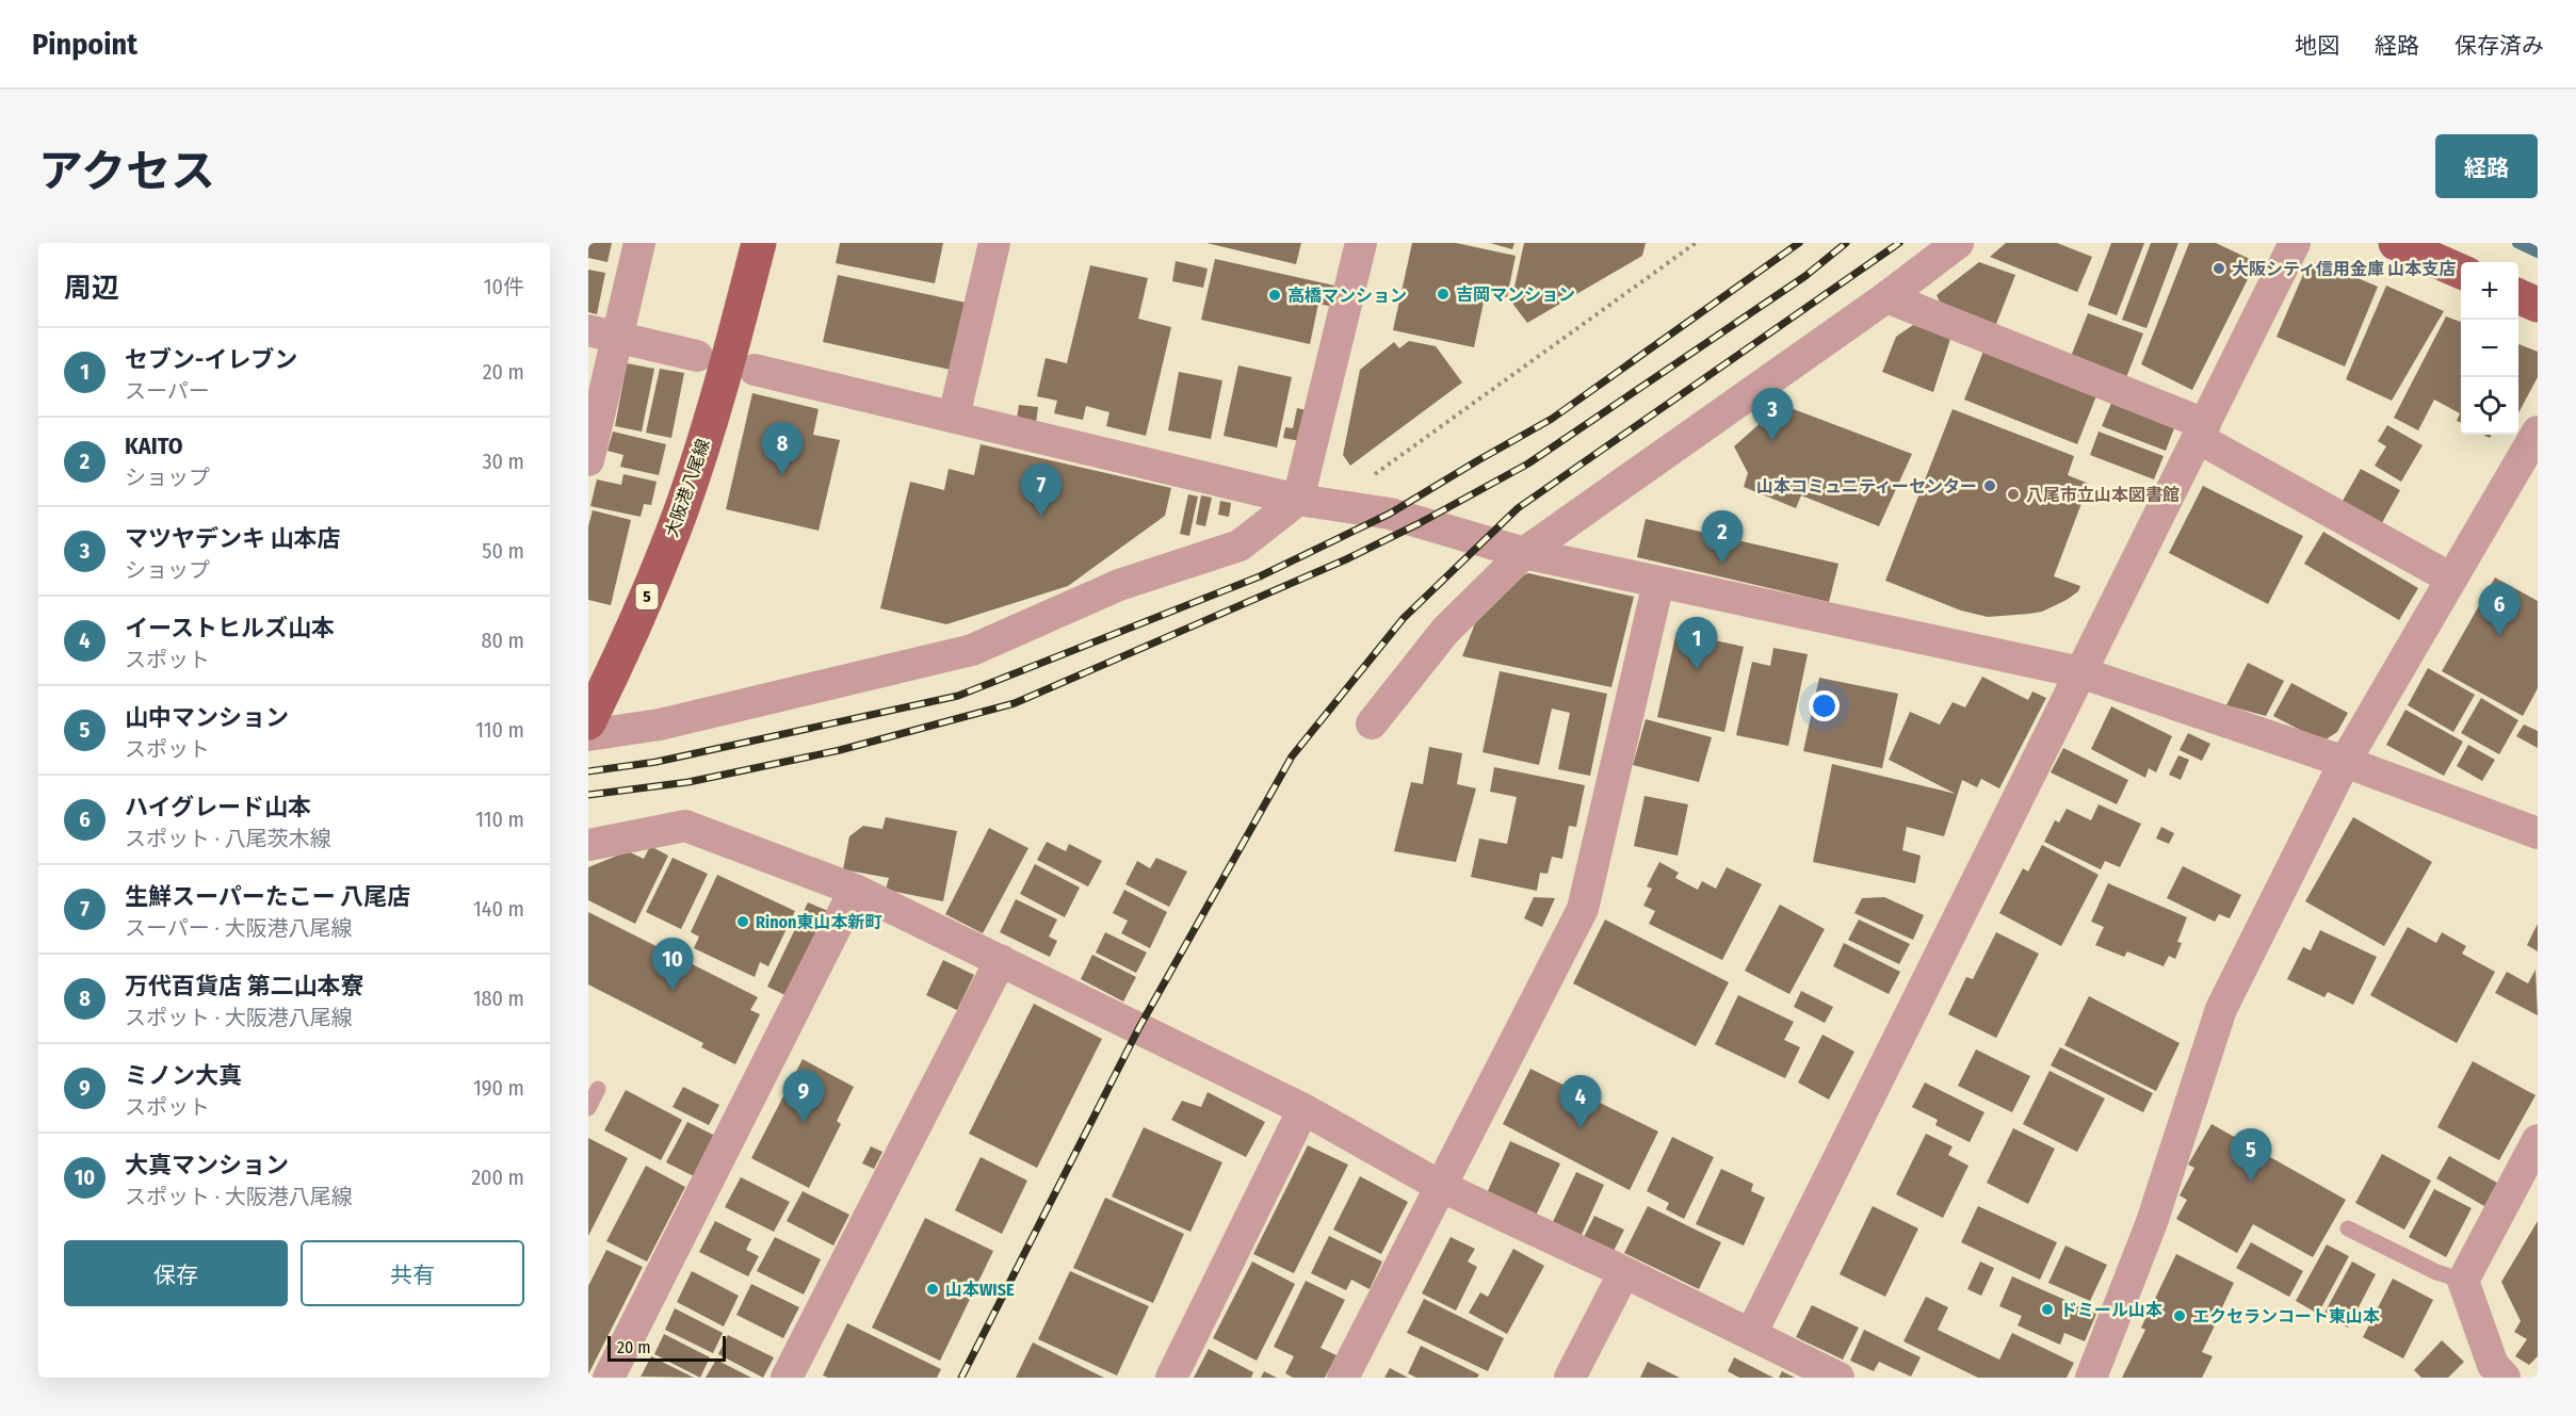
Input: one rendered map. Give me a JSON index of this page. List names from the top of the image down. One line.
{"streets":{"main road":["大阪港八尾線","5"]},"places":["大阪シティ信用金庫 山本支店","吉岡マンション","高橋マンション","山本コミュニティーセンター","八尾市立山本図書館","Rinon東山本新町","山本WISE","ドミール山本","エクセランコート東山本"],"scale_bar":"20 m","page":{"header":"Pinpoint","nav":["地図","経路","保存済み"],"title":"アクセス","buttons":["経路",["保存","共有"]],"heading":["周辺","10件"],"map_buttons":["+","−"],"list":[{"mark":"1","name":"セブン-イレブン","note":"スーパー","value":"20 m"},{"mark":"2","name":"KAITO","note":"ショップ","value":"30 m"},{"mark":"3","name":"マツヤデンキ 山本店","note":"ショップ","value":"50 m"},{"mark":"4","name":"イーストヒルズ山本","note":"スポット","value":"80 m"},{"mark":"5","name":"山中マンション","note":"スポット","value":"110 m"},{"mark":"6","name":"ハイグレード山本","note":"スポット · 八尾茨木線","value":"110 m"},{"mark":"7","name":"生鮮スーパーたこー 八尾店","note":"スーパー · 大阪港八尾線","value":"140 m"},{"mark":"8","name":"万代百貨店 第二山本寮","note":"スポット · 大阪港八尾線","value":"180 m"},{"mark":"9","name":"ミノン大真","note":"スポット","value":"190 m"},{"mark":"10","name":"大真マンション","note":"スポット · 大阪港八尾線","value":"200 m"}],"pins":["3","8","7","2","6","1","10","9","4","5"],"scale":"20 m"}}
